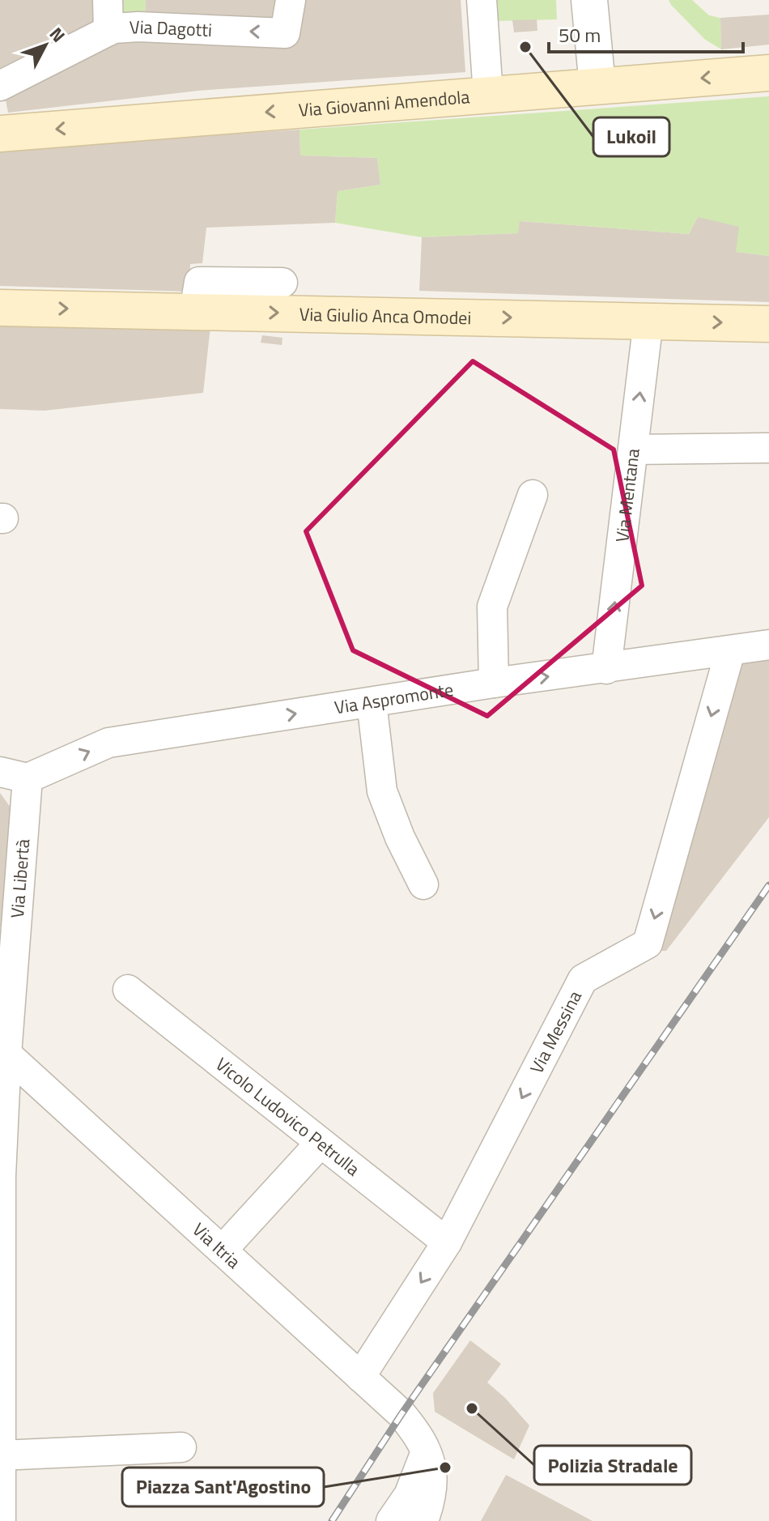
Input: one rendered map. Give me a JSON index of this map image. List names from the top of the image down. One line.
{"streets":{"main road":["Via Giovanni Amendola","Via Giulio Anca Omodei"],"street":["Via Dagotti","Via Mentana","Via Aspromonte","Via Libertà","Via Messina","Vicolo Ludovico Petrulla","Via Itria"]},"crossings":[["Via Giulio Anca Omodei","Via Mentana"],["Via Mentana","Via Aspromonte"],["Via Aspromonte","Via Libertà"],["Via Aspromonte","Via Messina"],["Via Libertà","Via Itria"],["Via Messina","Vicolo Ludovico Petrulla"],["Via Messina","Via Itria"]],"one_way":["Via Dagotti","Via Giovanni Amendola","Via Giulio Anca Omodei","Via Aspromonte","Via Messina"],"places":["Lukoil","Polizia Stradale","Piazza Sant'Agostino"],"scale_bar":"50 m","north":"top right"}
